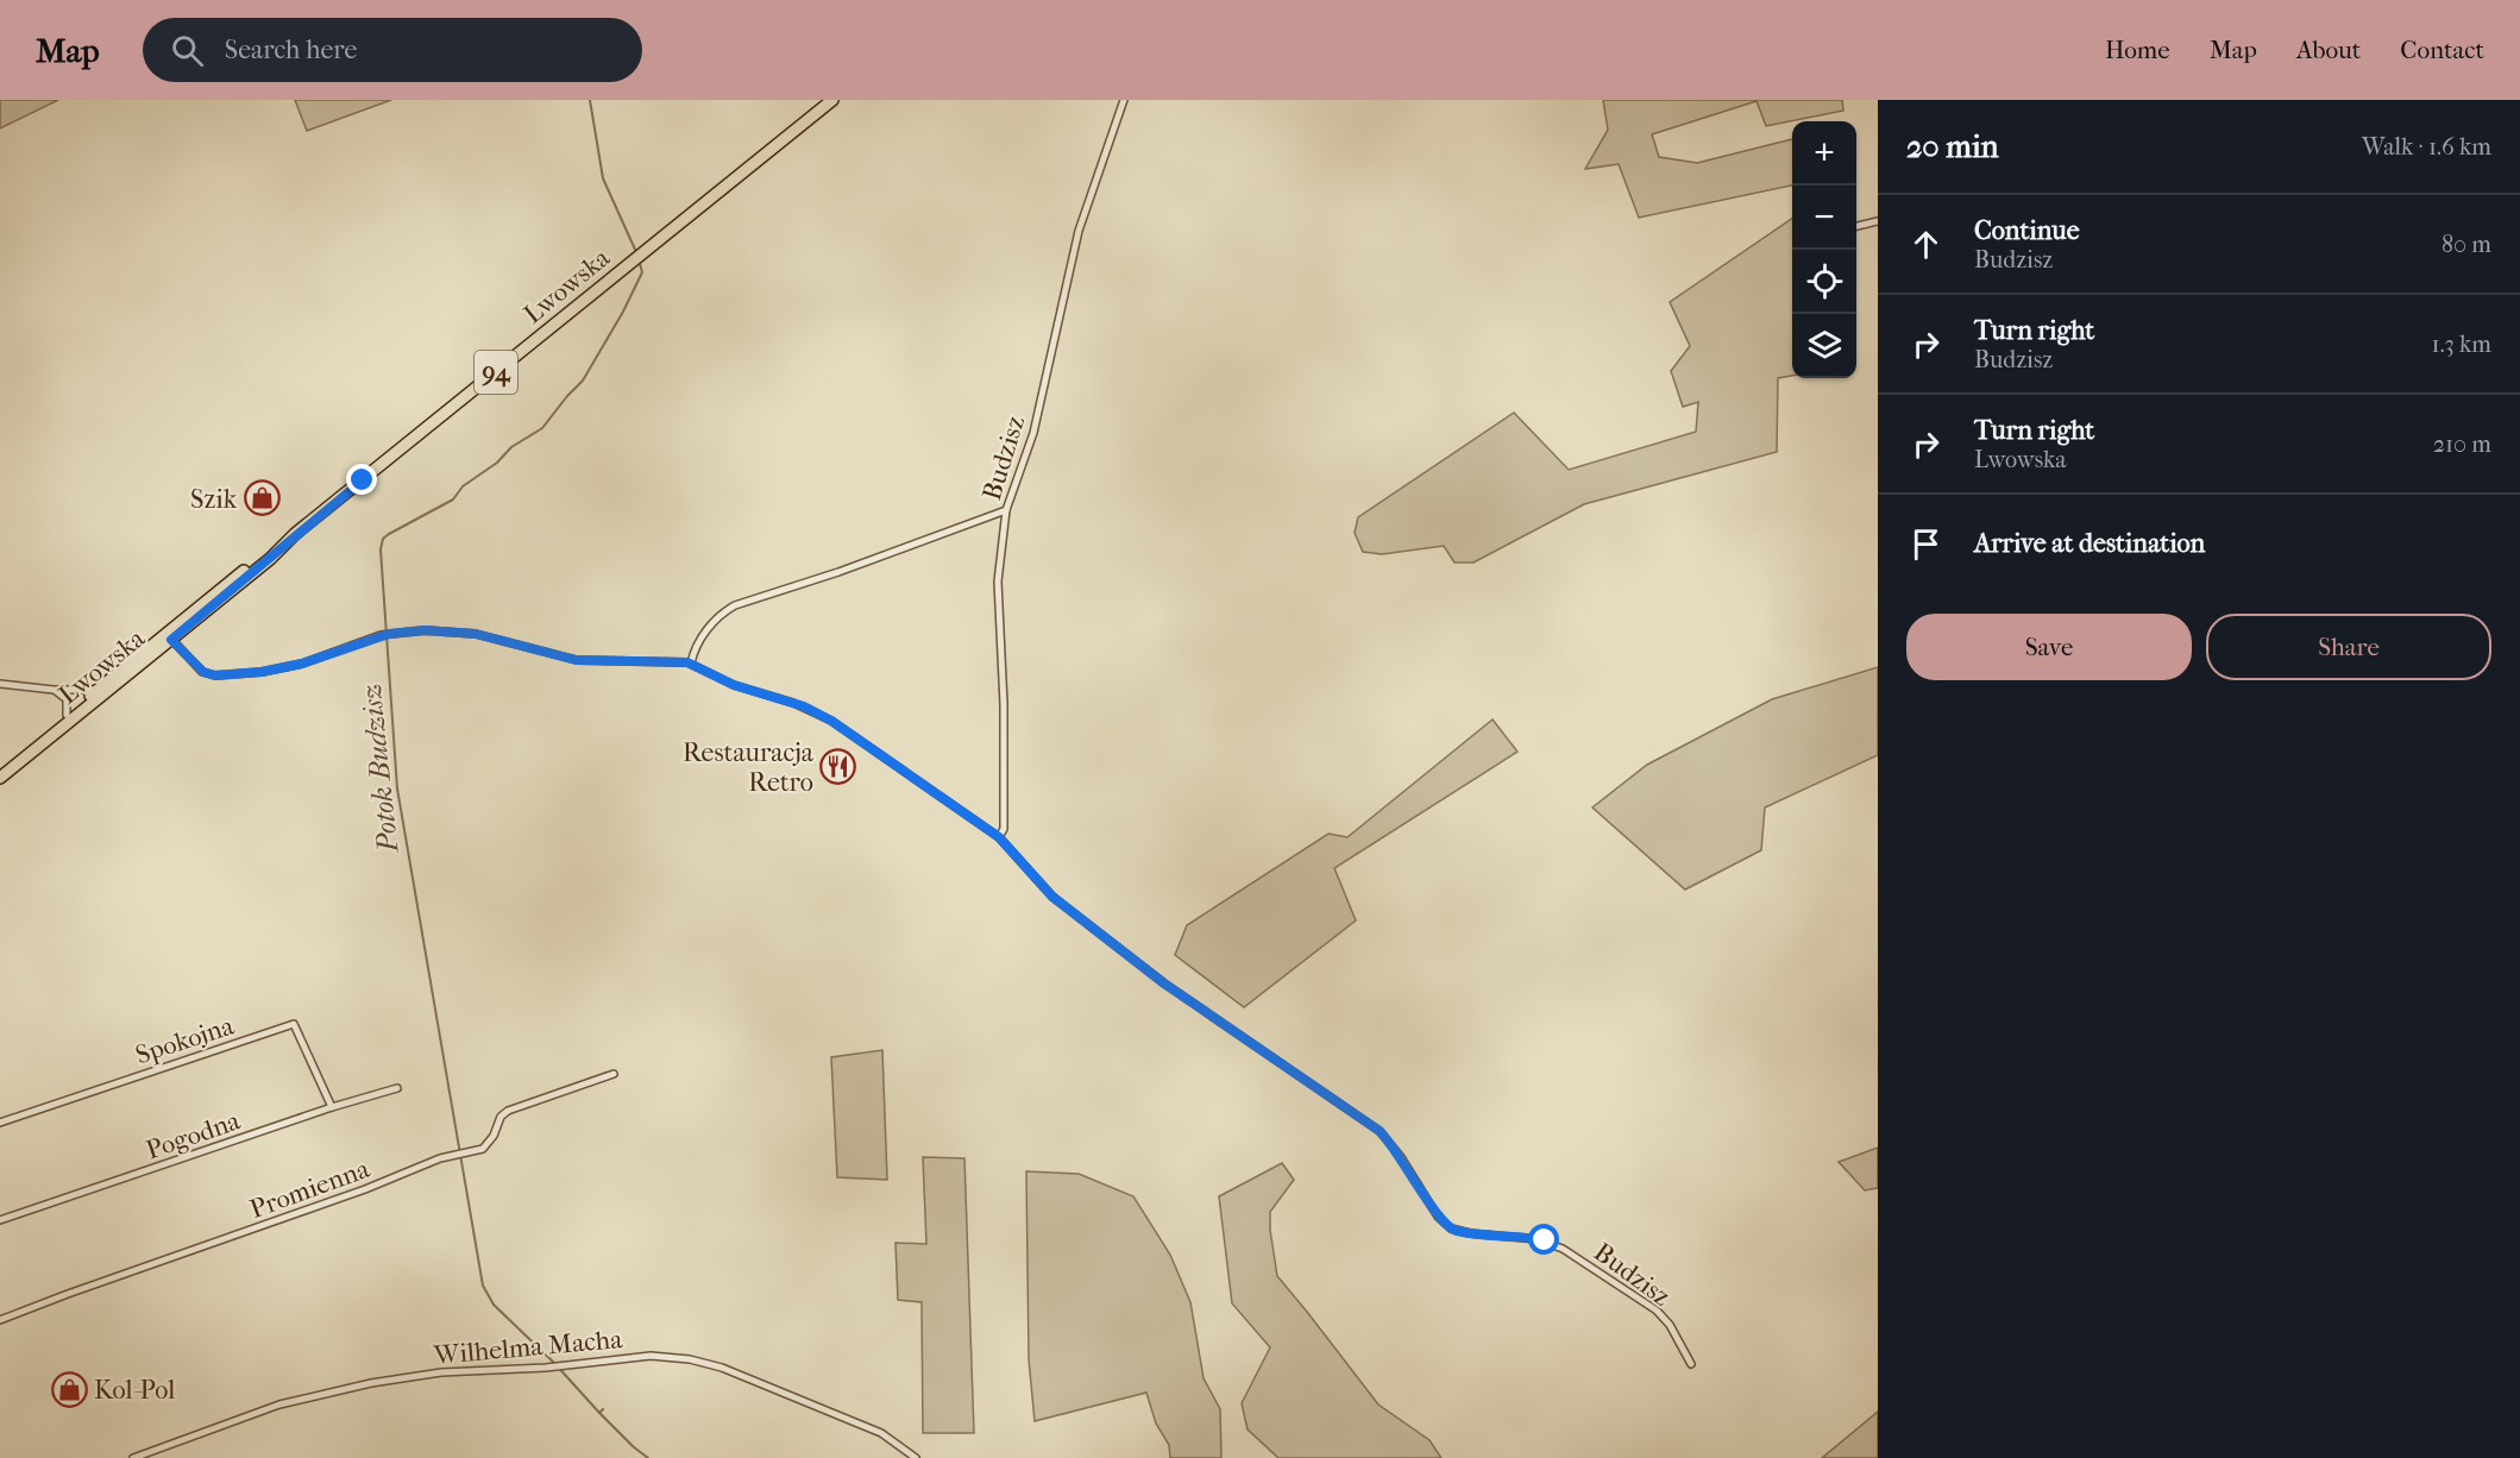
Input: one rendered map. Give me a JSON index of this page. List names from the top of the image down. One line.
{"streets":{"main road":["Lwowska","94"],"street":["Budzisz","Spokojna","Pogodna","Promienna","Wilhelma Macha"]},"crossings":[["Lwowska","Budzisz"],["Spokojna","Pogodna"]],"water":["Potok Budzisz"],"places":{"shop":["Szik","Kol-Pol"],"restaurant":["Restauracja Retro"]},"page":{"header":"Map","search":"Search here","nav":["Home","Map","About","Contact"],"heading":["20 min","Walk · 1.6 km"],"map_buttons":["+","−"],"list":[["Continue","Budzisz","80 m"],["Turn right","Budzisz","1.3 km"],["Turn right","Lwowska","210 m"],"Arrive at destination"],"buttons":["Save","Share"]}}
